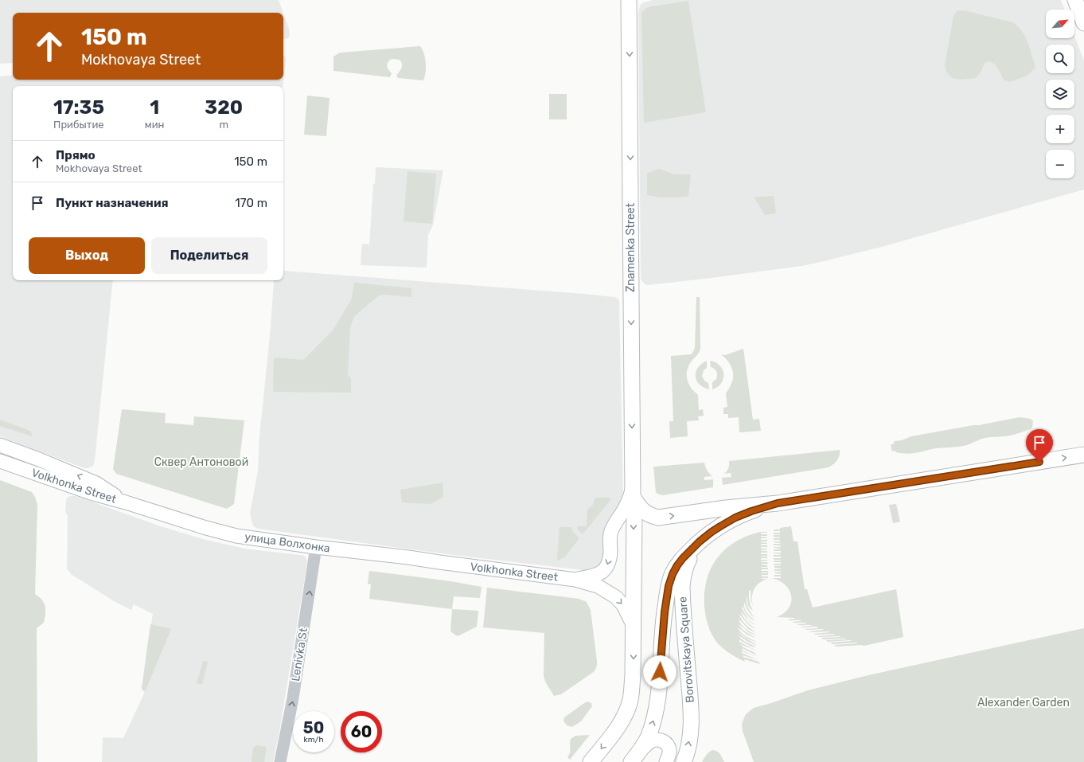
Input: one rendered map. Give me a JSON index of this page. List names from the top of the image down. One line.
{"streets":{"main road":["Znamenka Street","Volkhonka Street","улица Волхонка","Borovitskaya Square"],"street":["Lenivka St"]},"crossings":[["Volkhonka Street","улица Волхонка"],["Volkhonka Street","Lenivka St"],["улица Волхонка","Lenivka St"]],"one_way":["Znamenka Street","Lenivka St"],"parks":["Сквер Антоновой","Alexander Garden"],"north":"top right","page":{"map_buttons":["+","−"],"turn":["150 m","Mokhovaya Street"],"eta":["17:35","Прибытие","1","мин","320","m"],"list":[{"name":"Прямо","note":"Mokhovaya Street","value":"150 m"},{"name":"Пункт назначения","value":"170 m"}],"buttons":["Выход","Поделиться"],"speed":"50 km/h","limit":"60"}}
